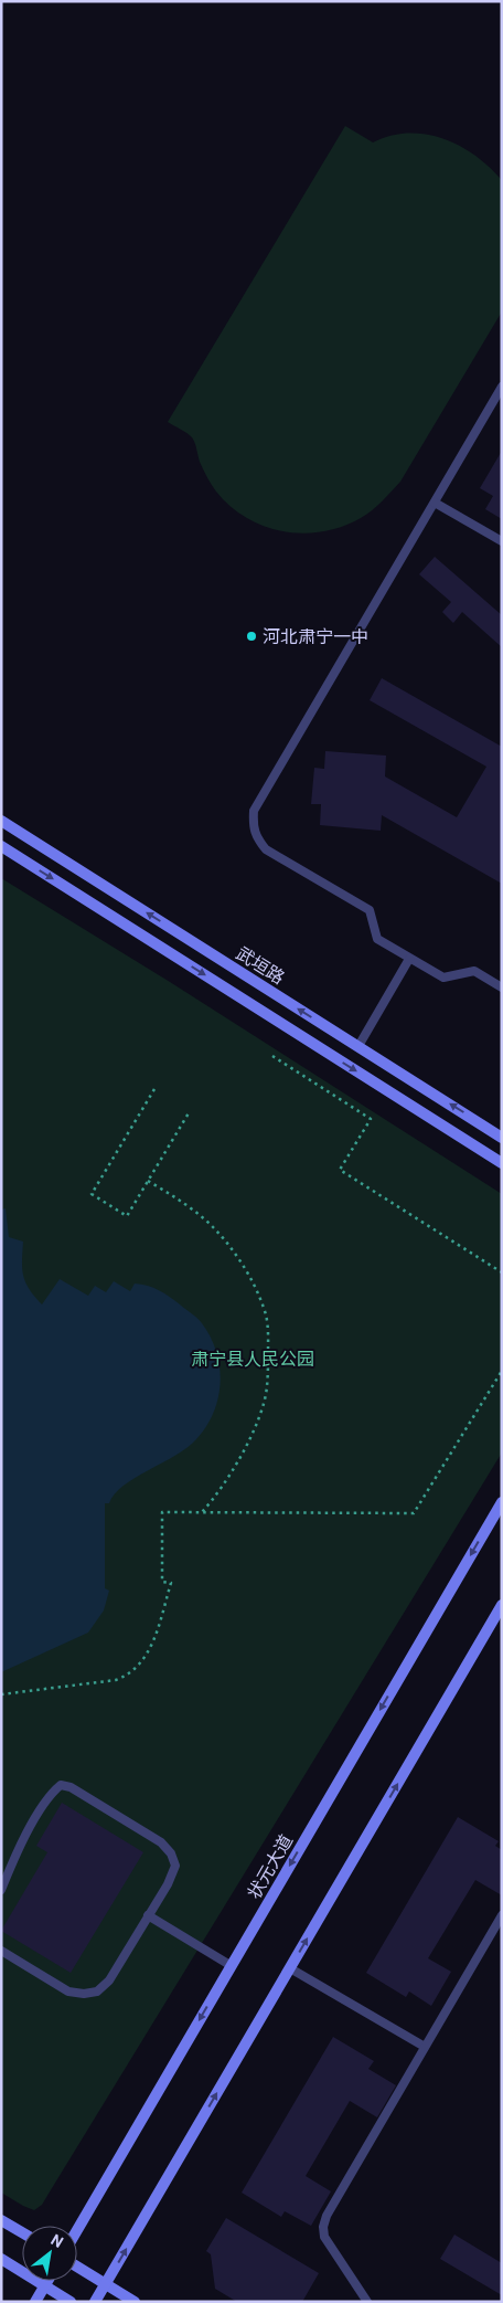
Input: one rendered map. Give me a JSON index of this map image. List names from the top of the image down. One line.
{"streets":{"main road":["武垣路","状元大道"]},"parks":["肃宁县人民公园"],"places":["河北肃宁一中"],"north":"top right"}
